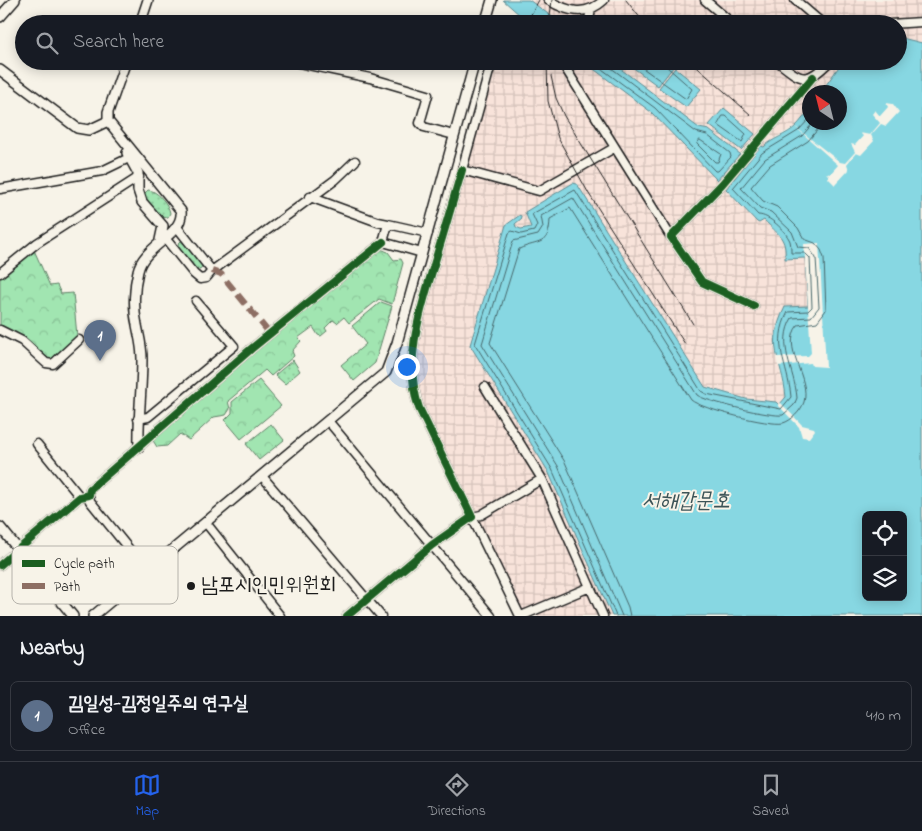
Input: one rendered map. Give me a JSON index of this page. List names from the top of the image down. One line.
{"water":["서해갑문호"],"places":["남포시인민위원회"],"legend":["Cycle path","Path"],"north":"top left","page":{"search":"Search here","pins":"1","heading":"Nearby","list":[{"mark":"1","name":"김일성-김정일주의 연구실","note":"Office","value":"410 m"}],"nav":["Map","Directions","Saved"]}}
